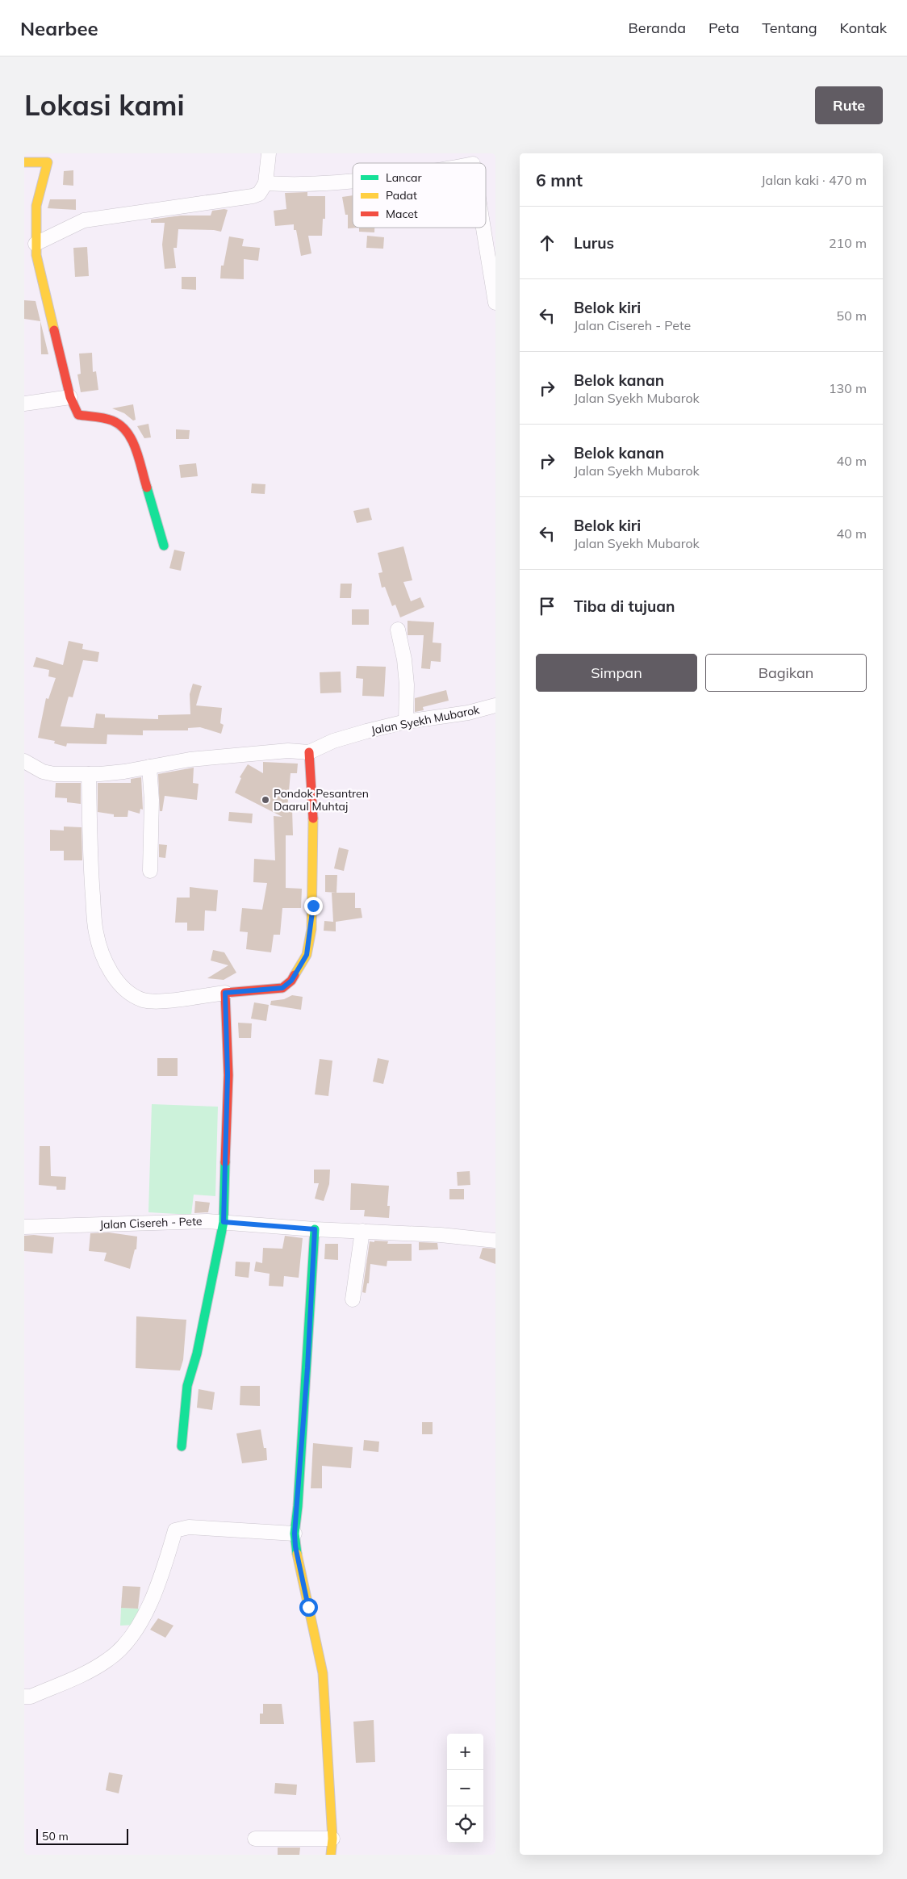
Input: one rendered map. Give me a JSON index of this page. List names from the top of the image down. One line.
{"streets":{"street":["Jalan Syekh Mubarok","Jalan Cisereh - Pete"]},"places":["Pondok Pesantren Daarul Muhtaj"],"legend":["Lancar","Padat","Macet"],"scale_bar":"50 m","page":{"header":"Nearbee","nav":["Beranda","Peta","Tentang","Kontak"],"buttons":["Rute",["Simpan","Bagikan"]],"title":"Lokasi kami","heading":["6 mnt","Jalan kaki · 470 m"],"list":[["Lurus","210 m"],["Belok kiri","Jalan Cisereh - Pete","50 m"],["Belok kanan","Jalan Syekh Mubarok","130 m"],["Belok kanan","Jalan Syekh Mubarok","40 m"],["Belok kiri","Jalan Syekh Mubarok","40 m"],"Tiba di tujuan"],"map_buttons":["+","−"],"scale":"50 m"}}
